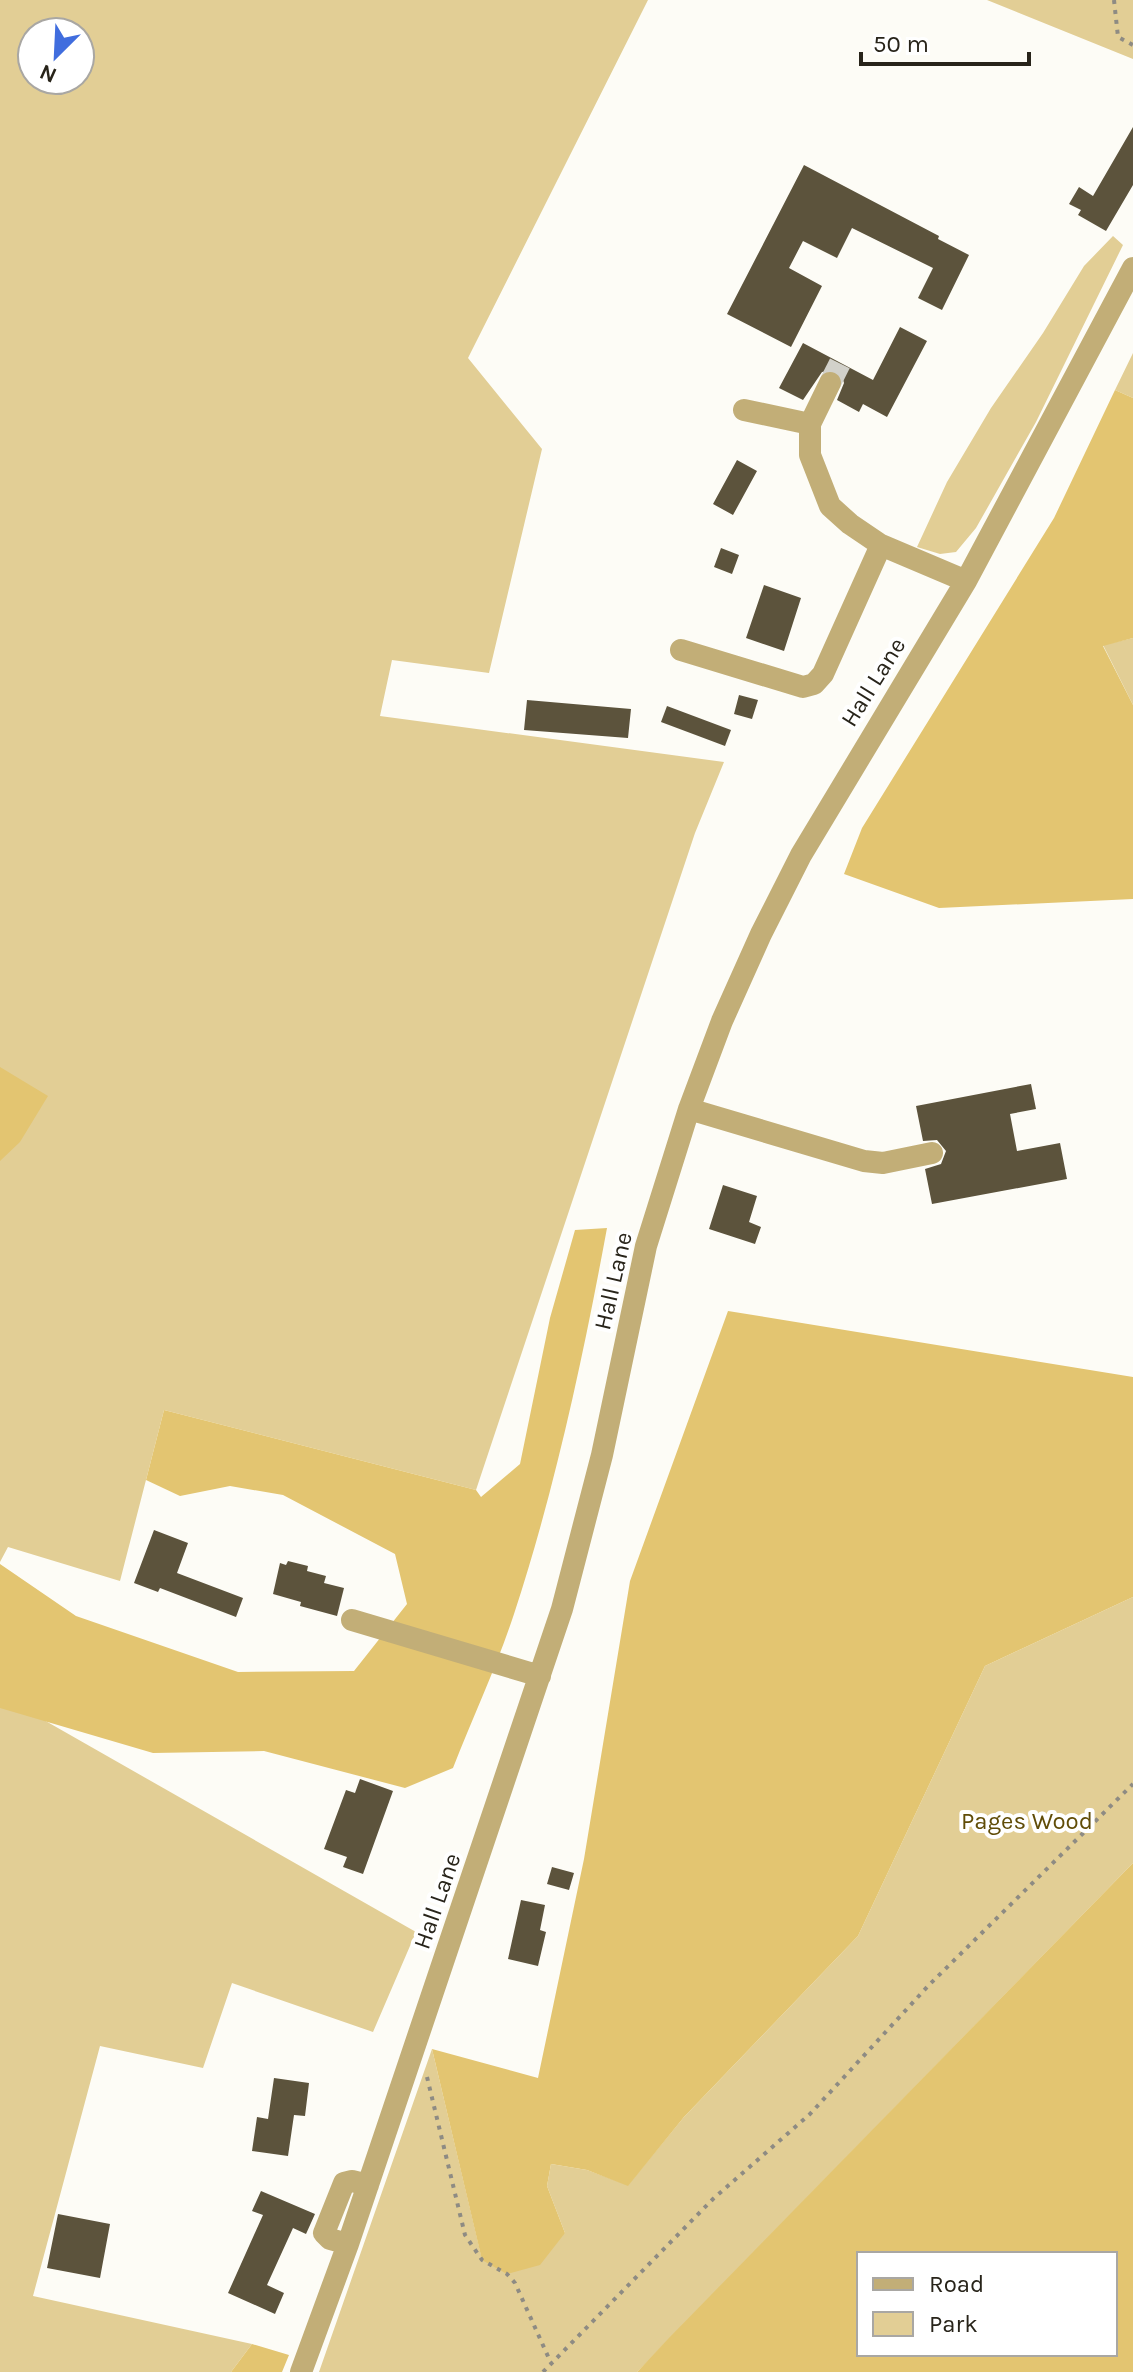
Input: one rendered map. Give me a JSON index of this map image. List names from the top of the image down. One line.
{"streets":{"street":["Hall Lane"]},"parks":["Pages Wood"],"legend":["Road","Park"],"scale_bar":"50 m","north":"bottom left"}
